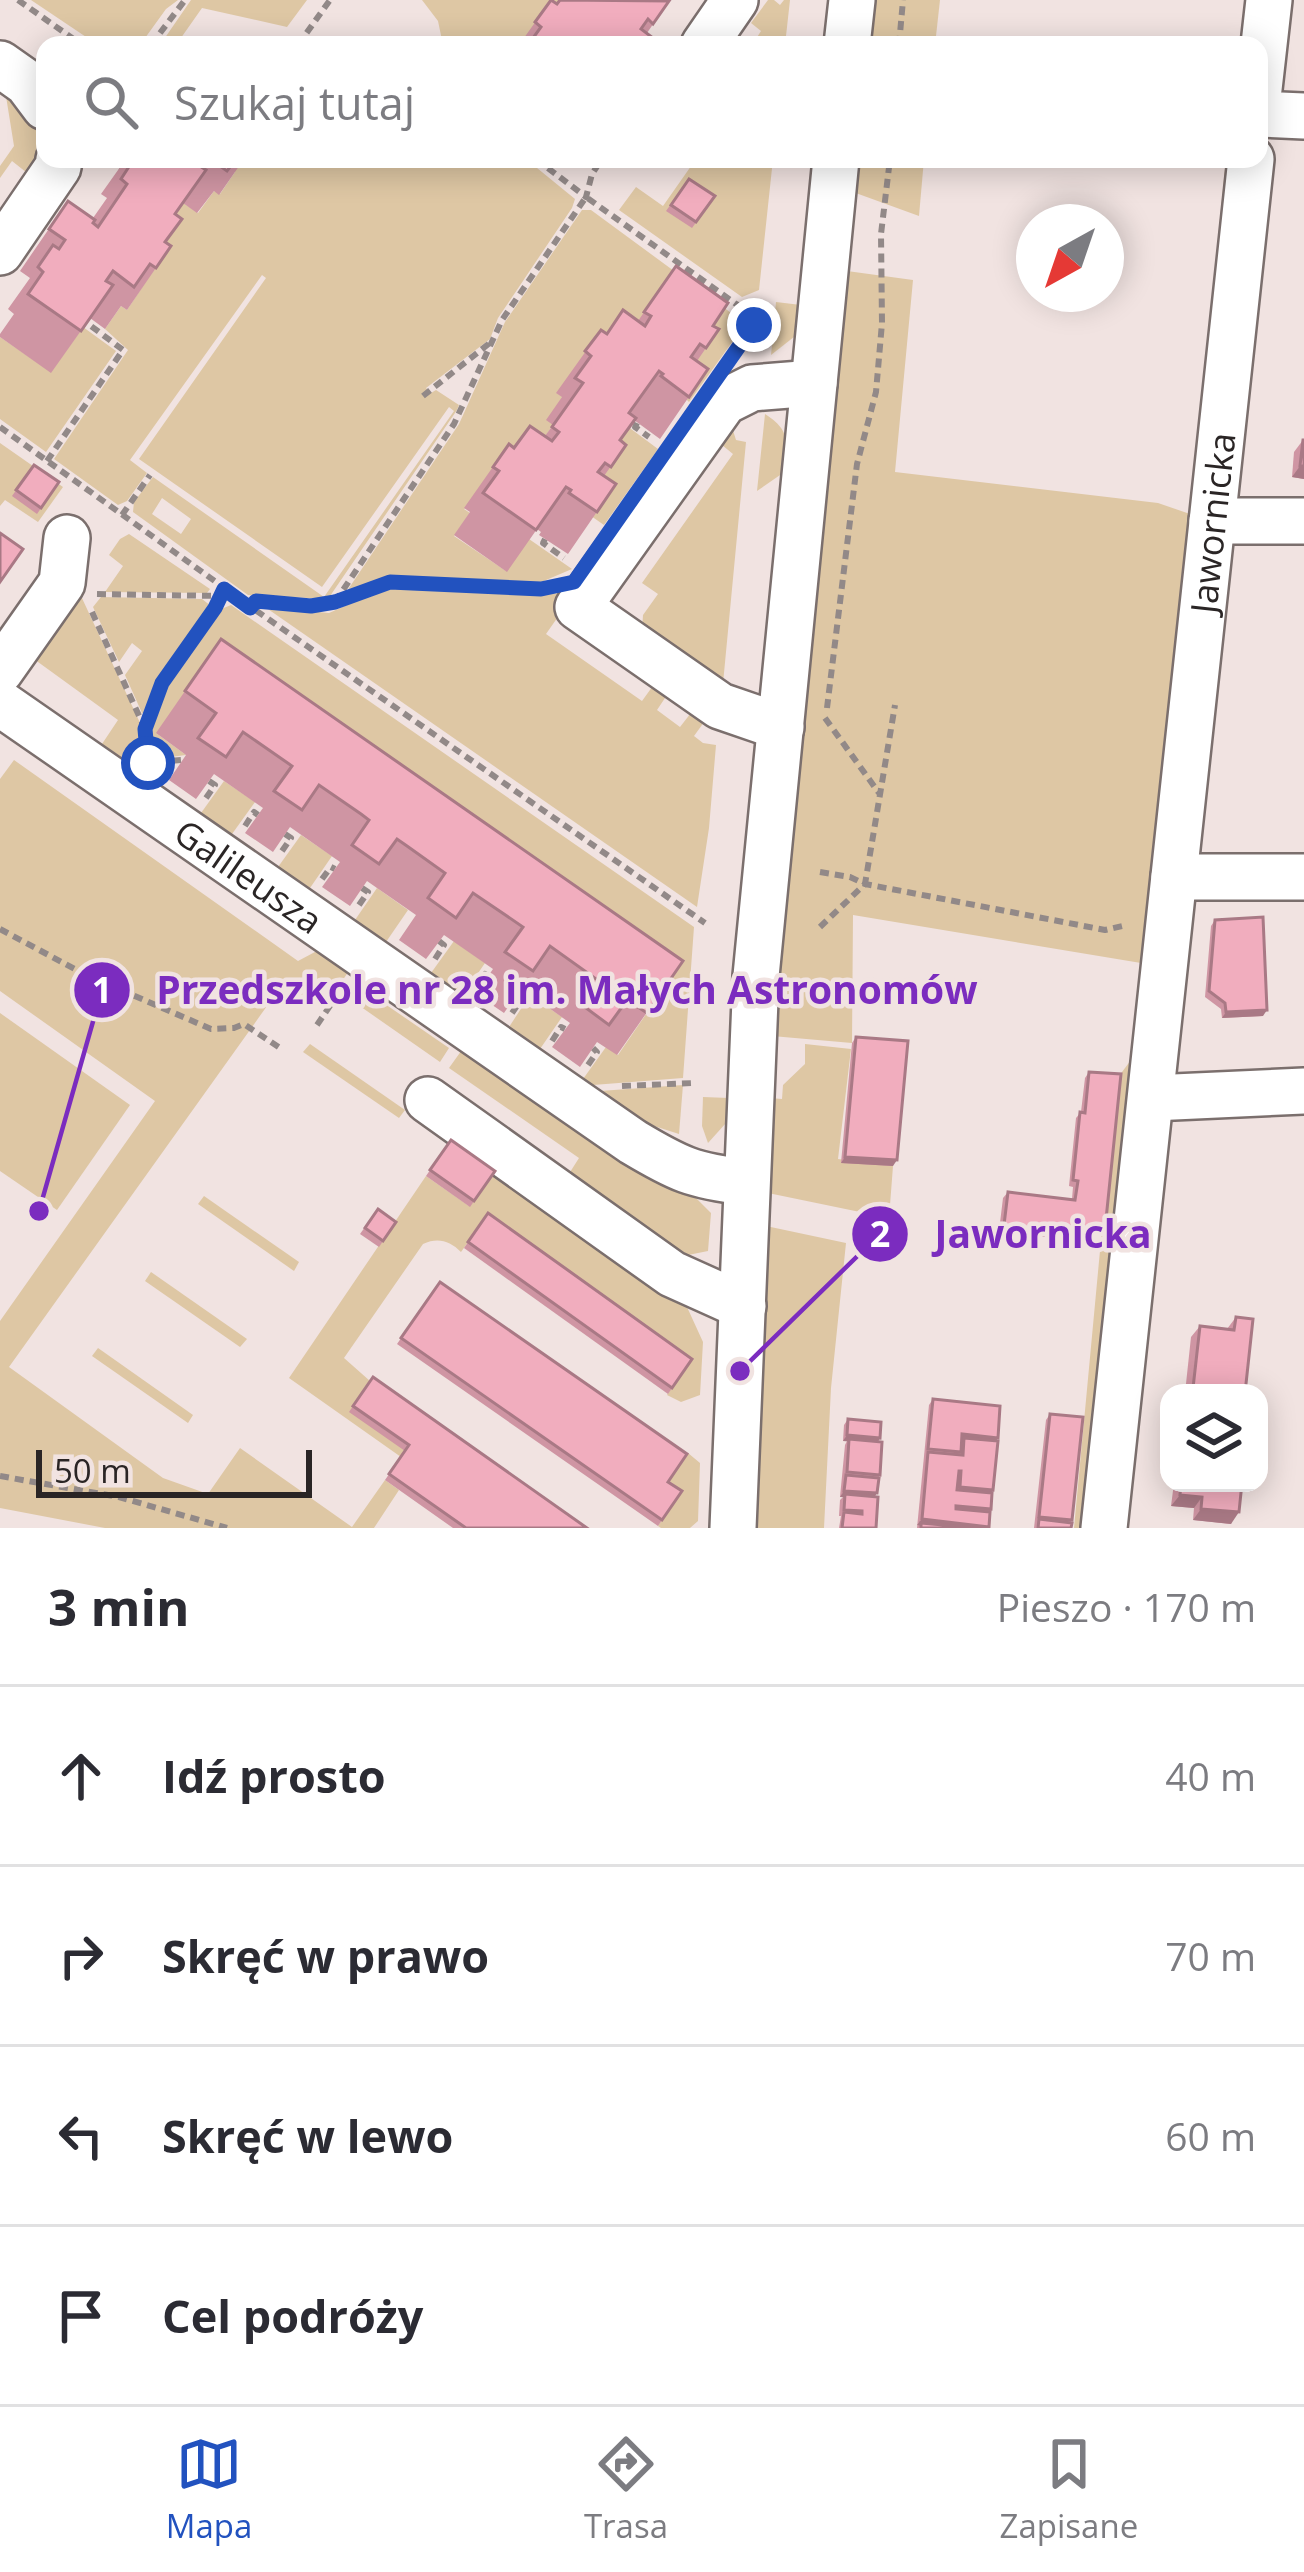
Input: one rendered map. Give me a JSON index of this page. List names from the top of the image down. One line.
{"streets":{"street":["Jawornicka","Galileusza"]},"places":["Przedszkole nr 28 im. Małych Astronomów","Jawornicka"],"scale_bar":"50 m","north":"bottom left","page":{"search":"Szukaj tutaj","scale":"50 m","heading":["3 min","Pieszo · 170 m"],"list":[["Idź prosto","40 m"],["Skręć w prawo","70 m"],["Skręć w lewo","60 m"],"Cel podróży"],"nav":["Mapa","Trasa","Zapisane"]}}
